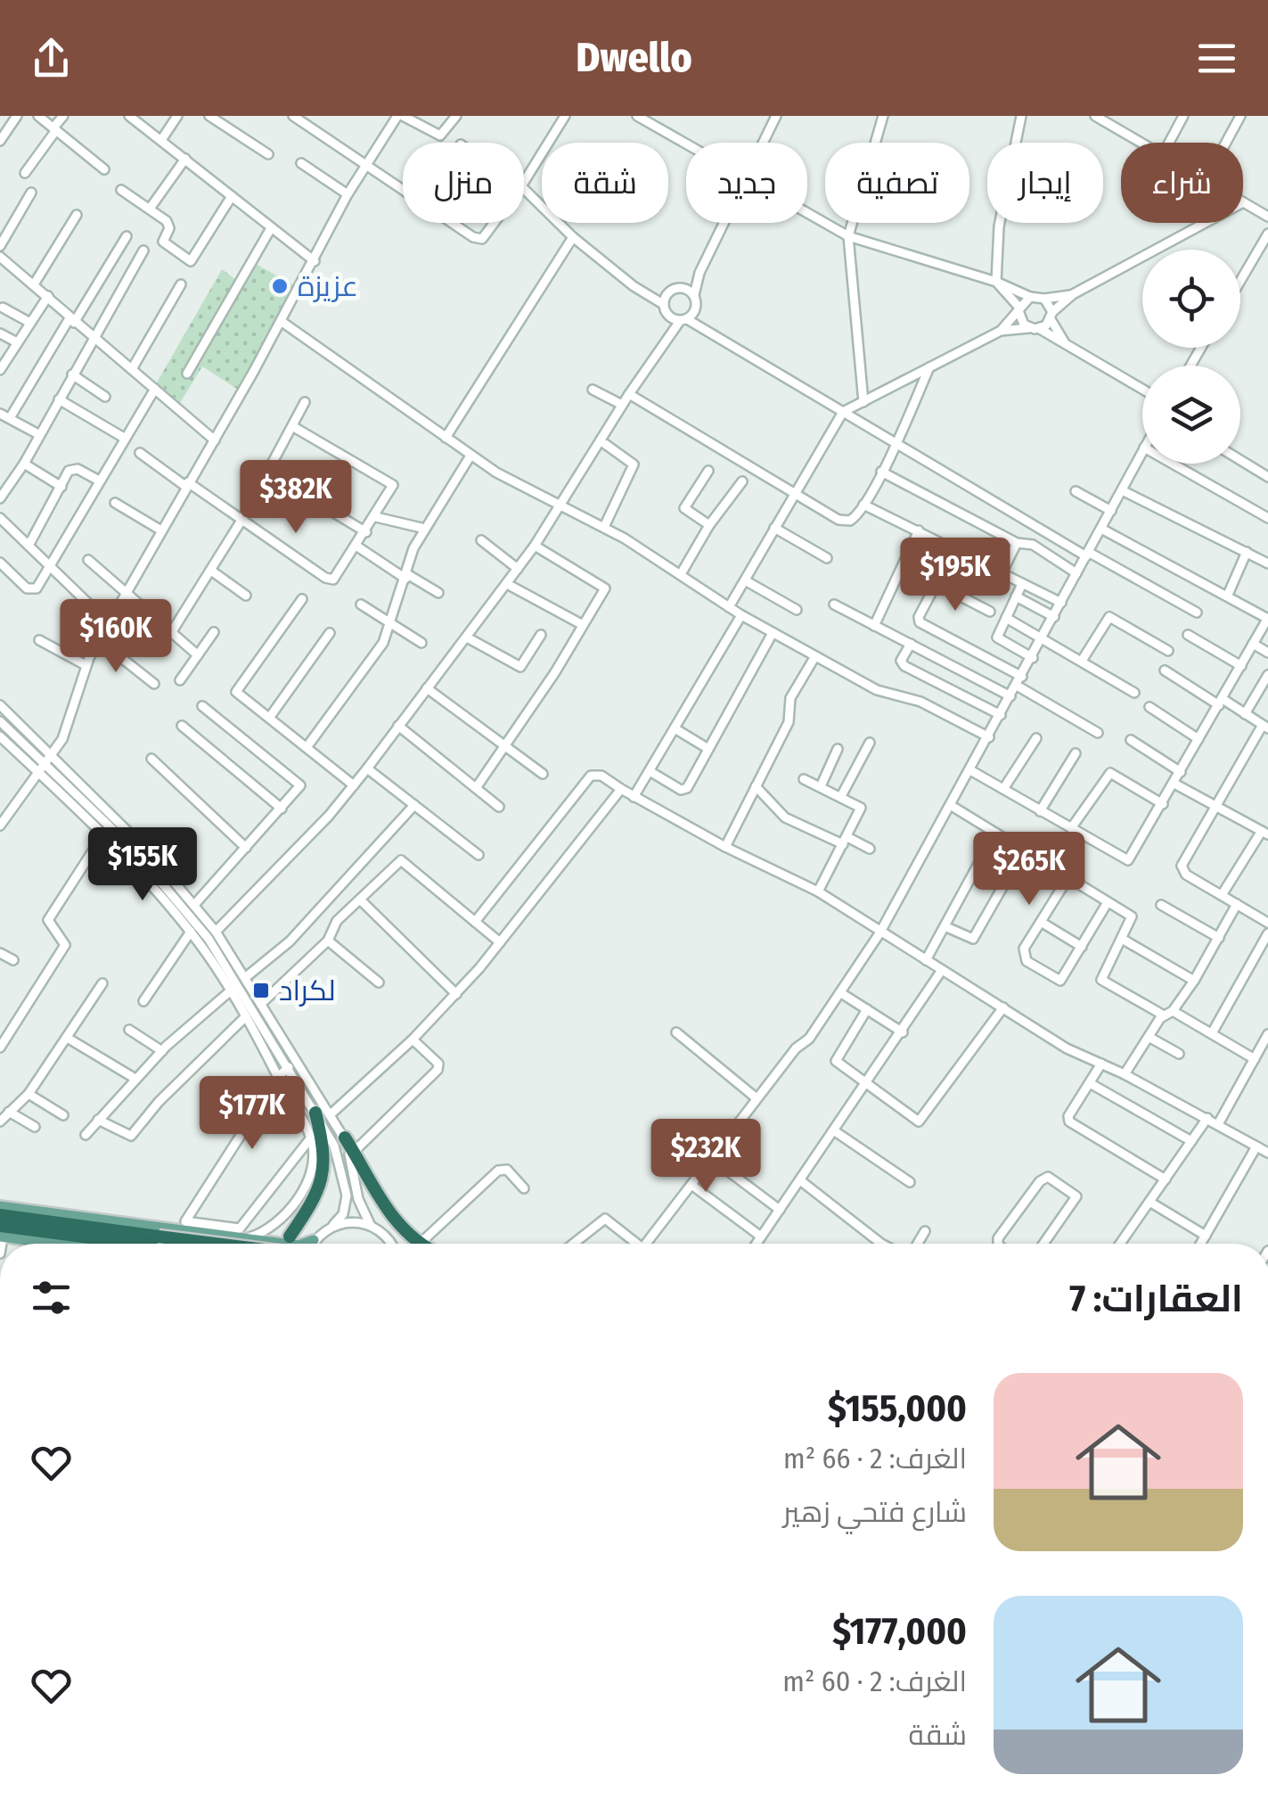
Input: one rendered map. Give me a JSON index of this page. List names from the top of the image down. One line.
{"places":{"other":["عزيزة"],"transit":["لكراد"]},"page":{"header":"Dwello","chip":["شراء","إيجار","تصفية","جديد","شقة","منزل"],"price":["$382K","$195K","$160K","$155K","$265K","$177K","$232K"],"heading":"العقارات: 7","list":[{"name":"$155,000","note":"الغرف: 2 · 66 m² · شارع فتحي زهير"},{"name":"$177,000","note":"الغرف: 2 · 60 m² · شقة"}]}}
